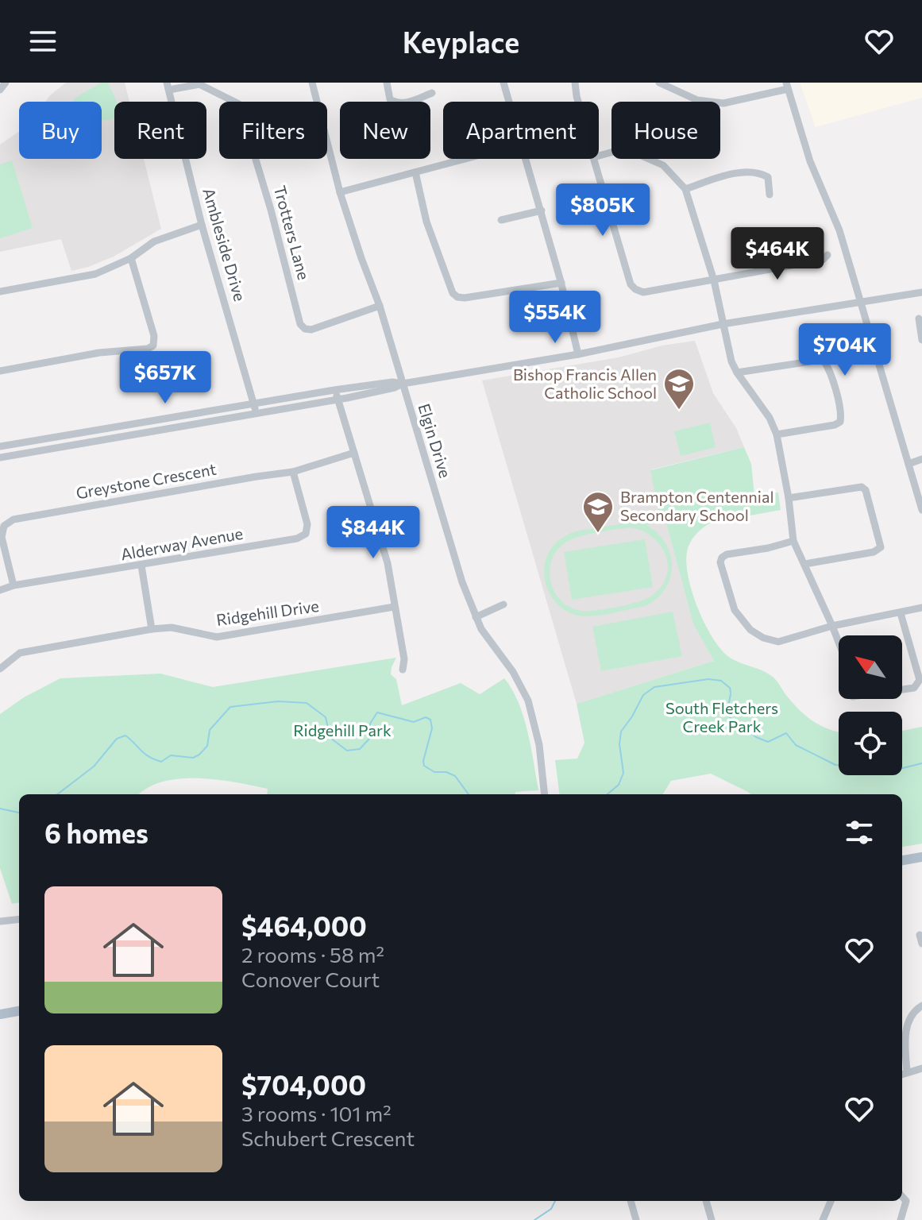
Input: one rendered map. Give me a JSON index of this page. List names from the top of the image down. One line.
{"streets":{"street":["Trotters Lane","Ambleside Drive","Elgin Drive","Greystone Crescent","Alderway Avenue","Ridgehill Drive"]},"crossings":[["Trotters Lane","Ambleside Drive"],["Trotters Lane","Elgin Drive"],["Greystone Crescent","Alderway Avenue"]],"parks":["South Fletchers Creek Park","Ridgehill Park"],"places":{"school or university":["Bishop Francis Allen Catholic School","Brampton Centennial Secondary School"]},"north":"top left","page":{"header":"Keyplace","chip":["Buy","Rent","Filters","New","Apartment","House"],"price":["$805K","$464K","$554K","$704K","$657K","$844K"],"heading":"6 homes","list":[{"name":"$464,000","note":"2 rooms · 58 m² · Conover Court"},{"name":"$704,000","note":"3 rooms · 101 m² · Schubert Crescent"}]}}
